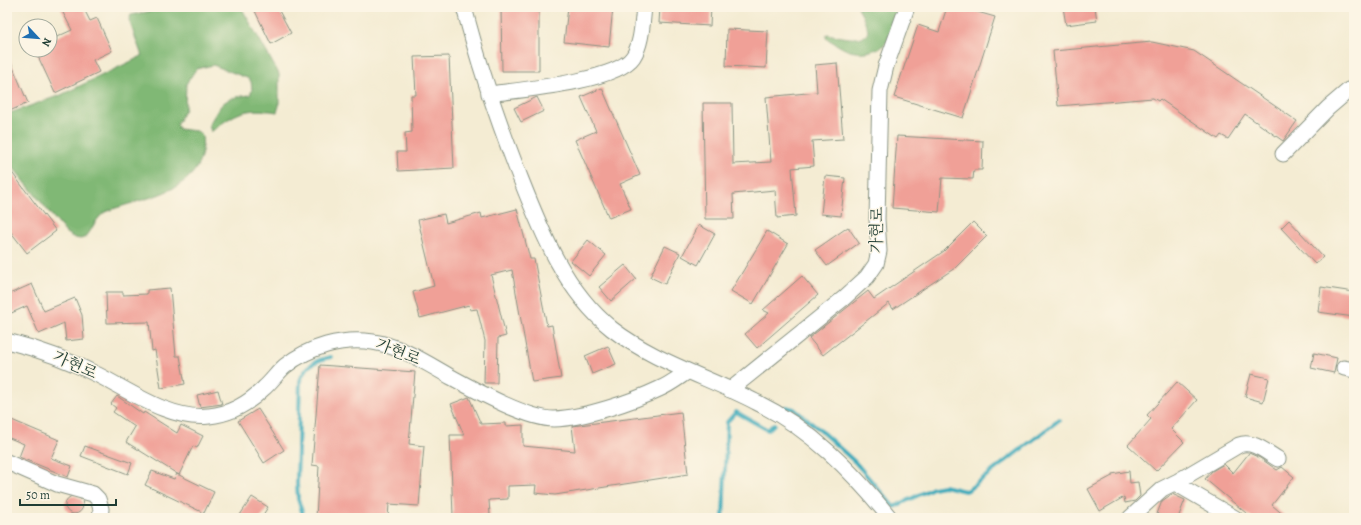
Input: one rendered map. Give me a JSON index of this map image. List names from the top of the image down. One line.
{"streets":{"street":["가현로"]},"scale_bar":"50 m","north":"bottom right"}
